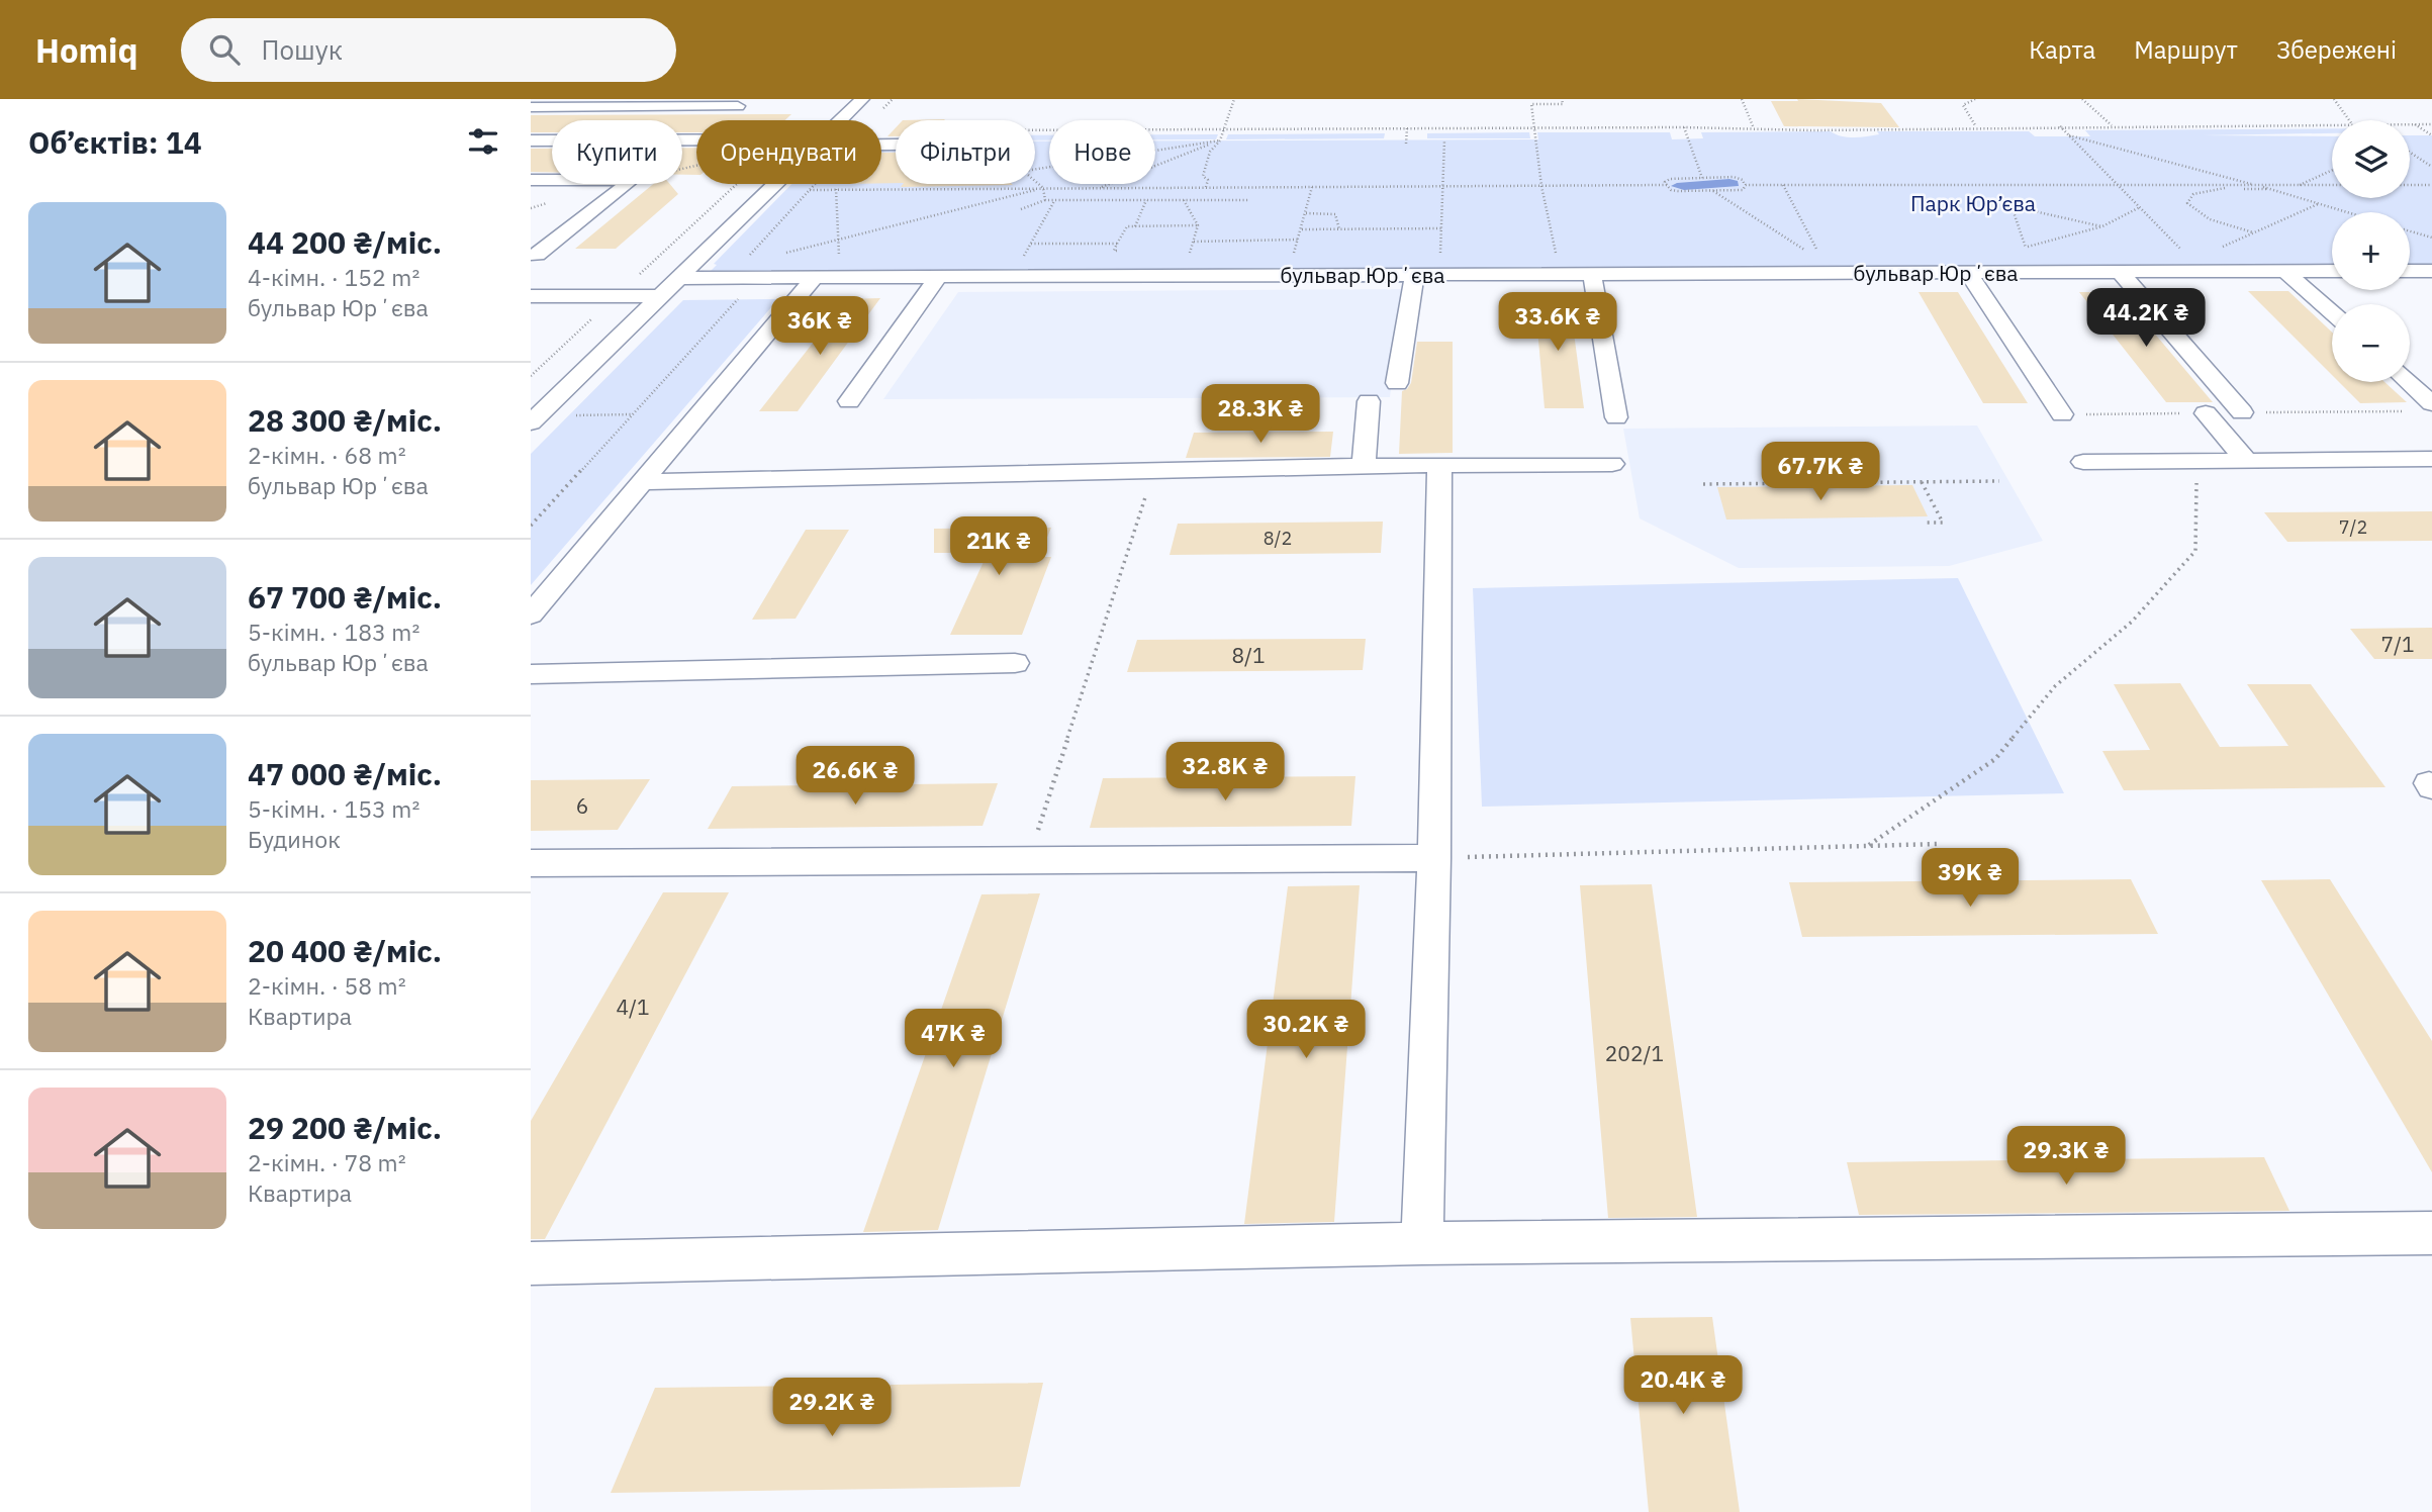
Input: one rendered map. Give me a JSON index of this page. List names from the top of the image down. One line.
{"streets":{"street":["бульвар Юрʼєва"]},"parks":["Парк Юр’єва"],"house_numbers":["7/2","8/2","7/1","8/1","6","4/1","202/1"],"page":{"header":"Homiq","search":"Пошук","nav":["Карта","Маршрут","Збережені"],"heading":"Об’єктів: 14","map_buttons":["+","−"],"chip":["Купити","Орендувати","Фільтри","Нове"],"list":[{"name":"44 200 ₴/міс.","note":"4-кімн. · 152 m² · бульвар Юрʼєва"},{"name":"28 300 ₴/міс.","note":"2-кімн. · 68 m² · бульвар Юрʼєва"},{"name":"67 700 ₴/міс.","note":"5-кімн. · 183 m² · бульвар Юрʼєва"},{"name":"47 000 ₴/міс.","note":"5-кімн. · 153 m² · Будинок"},{"name":"20 400 ₴/міс.","note":"2-кімн. · 58 m² · Квартира"},{"name":"29 200 ₴/міс.","note":"2-кімн. · 78 m² · Квартира"}],"price":["44.2K ₴","33.6K ₴","36K ₴","28.3K ₴","67.7K ₴","21K ₴","32.8K ₴","26.6K ₴","39K ₴","30.2K ₴","47K ₴","29.3K ₴","20.4K ₴","29.2K ₴"]}}
